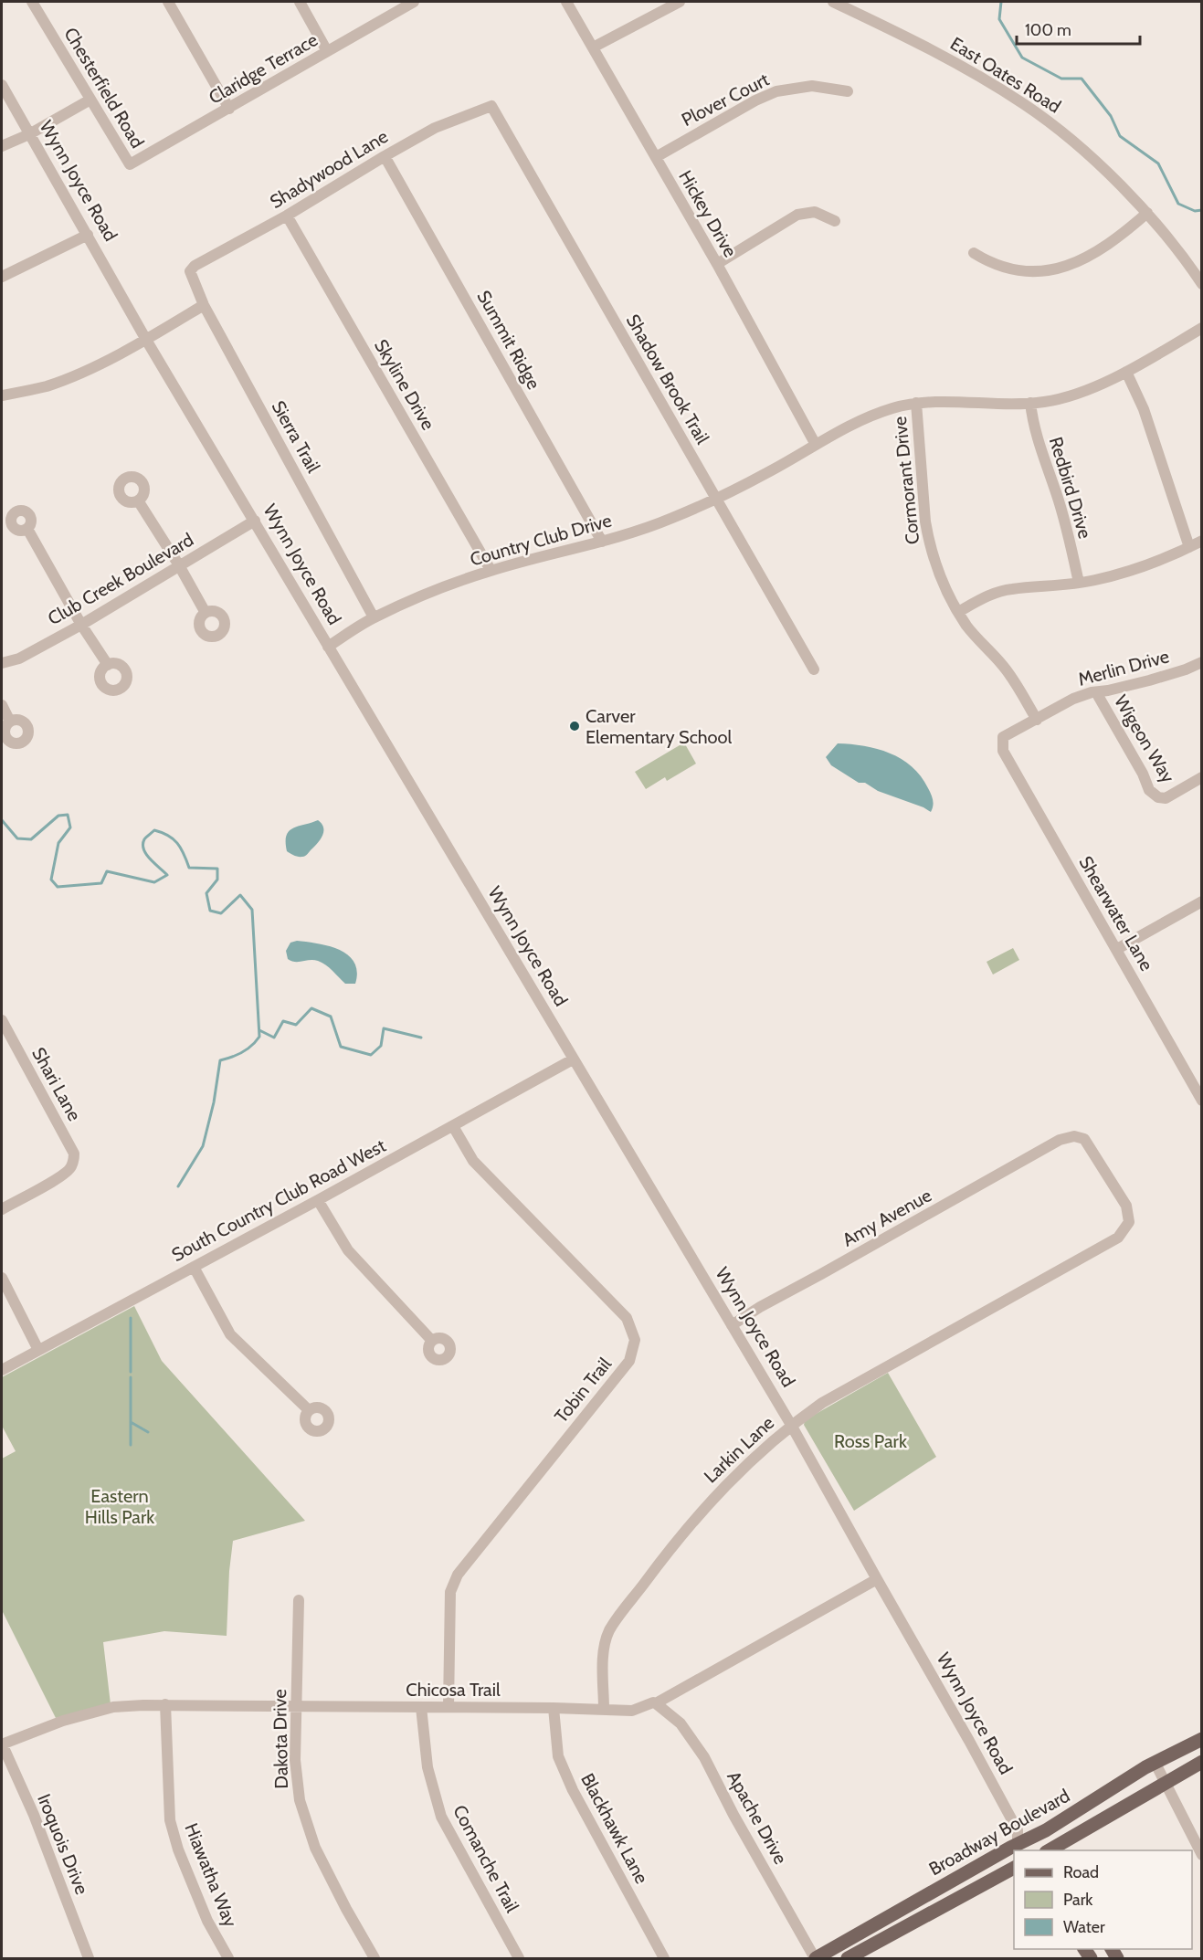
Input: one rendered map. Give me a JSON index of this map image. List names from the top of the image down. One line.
{"streets":{"main road":["Wynn Joyce Road","Broadway Boulevard"],"street":["Claridge Terrace","East Oates Road","Chesterfield Road","Plover Court","Shadywood Lane","Hickey Drive","Summit Ridge","Shadow Brook Trail","Skyline Drive","Sierra Trail","Cormorant Drive","Redbird Drive","Country Club Drive","Club Creek Boulevard","Merlin Drive","Wigeon Way","Shearwater Lane","Shari Lane","South Country Club Road West","Amy Avenue","Tobin Trail","Larkin Lane","Chicosa Trail","Dakota Drive","Apache Drive","Blackhawk Lane","Iroquois Drive","Comanche Trail","Hiawatha Way"]},"crossings":[["Claridge Terrace","Chesterfield Road"],["Plover Court","Hickey Drive"],["Shadywood Lane","Summit Ridge"],["Shadywood Lane","Shadow Brook Trail"],["Shadywood Lane","Skyline Drive"],["Shadywood Lane","Sierra Trail"],["Wynn Joyce Road","Country Club Drive"],["Wynn Joyce Road","Club Creek Boulevard"],["Wynn Joyce Road","South Country Club Road West"],["Wynn Joyce Road","Amy Avenue"],["Wynn Joyce Road","Larkin Lane"],["Wynn Joyce Road","Chicosa Trail"],["Wynn Joyce Road","Broadway Boulevard"],["Hickey Drive","Country Club Drive"],["Summit Ridge","Country Club Drive"],["Shadow Brook Trail","Country Club Drive"],["Skyline Drive","Country Club Drive"],["Sierra Trail","Country Club Drive"],["Cormorant Drive","Country Club Drive"],["Cormorant Drive","Merlin Drive"],["Redbird Drive","Country Club Drive"],["Merlin Drive","Wigeon Way"],["Merlin Drive","Shearwater Lane"],["South Country Club Road West","Tobin Trail"],["Amy Avenue","Larkin Lane"],["Tobin Trail","Chicosa Trail"],["Larkin Lane","Chicosa Trail"],["Chicosa Trail","Dakota Drive"],["Chicosa Trail","Apache Drive"],["Chicosa Trail","Blackhawk Lane"],["Chicosa Trail","Iroquois Drive"],["Chicosa Trail","Comanche Trail"],["Chicosa Trail","Hiawatha Way"],["Apache Drive","Broadway Boulevard"]],"parks":["Ross Park","Eastern Hills Park"],"places":["Carver Elementary School"],"legend":["Road","Park","Water"],"scale_bar":"100 m"}
